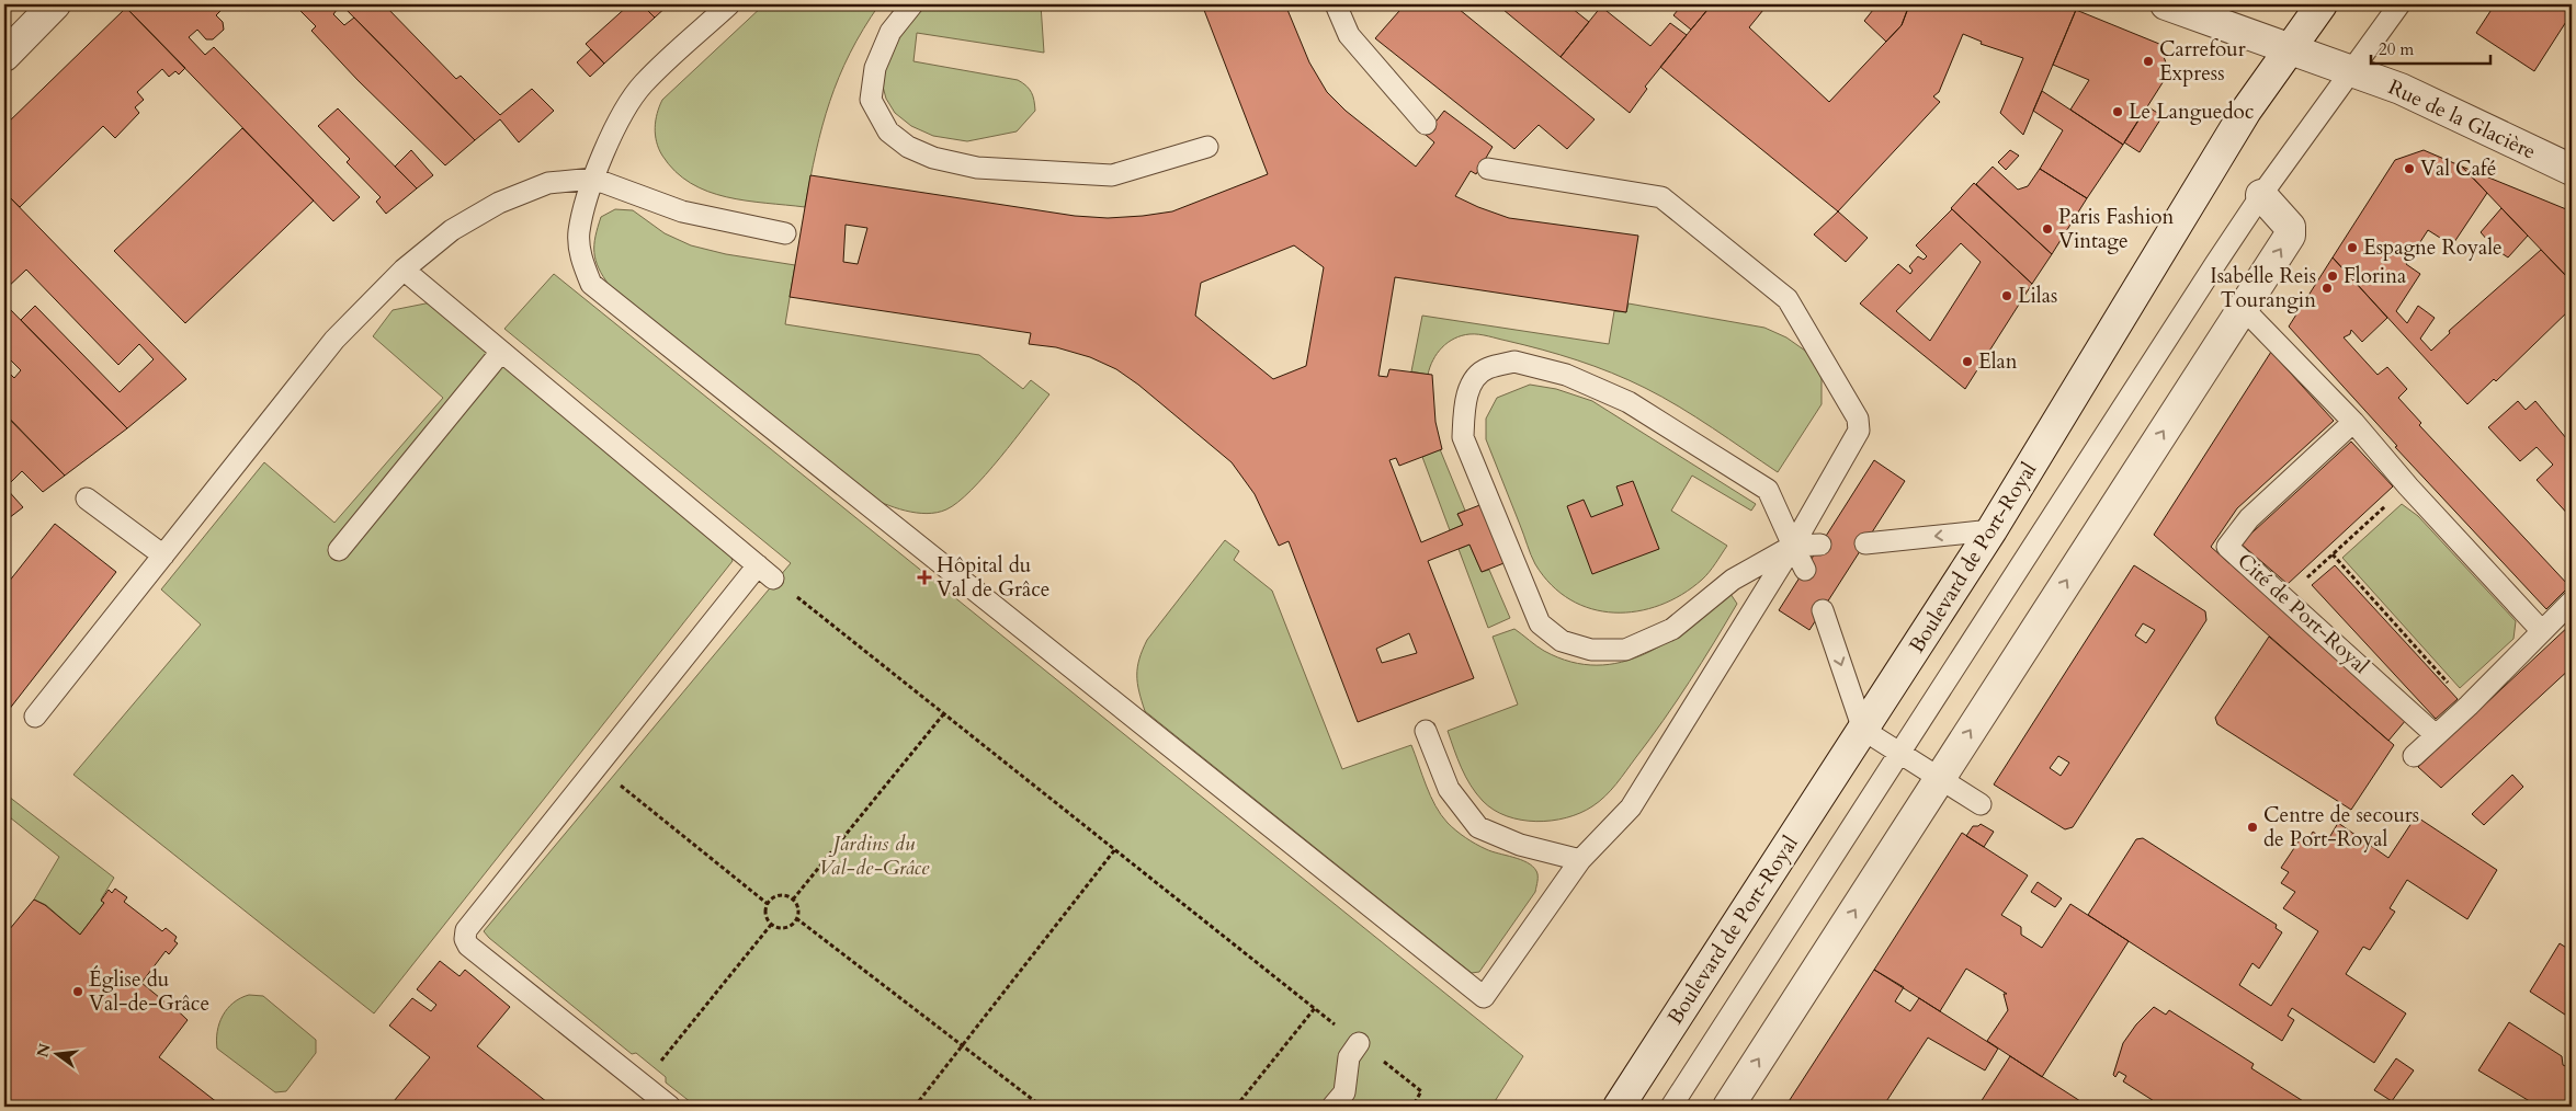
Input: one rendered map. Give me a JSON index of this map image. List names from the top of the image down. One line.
{"streets":{"street":["Rue de la Glacière","Boulevard de Port-Royal"],"lane":["Cité de Port-Royal"]},"crossings":[["Rue de la Glacière","Boulevard de Port-Royal"]],"parks":["Jardins du Val-de-Grâce"],"places":{"other":["Carrefour Express","Le Languedoc","Val Café","Paris Fashion Vintage","Espagne Royale","Florina","Isabelle Reis Tourangin","Lilas","Elan","Centre de secours de Port-Royal","Église du Val-de-Grâce"],"health":["Hôpital du Val de Grâce"]},"scale_bar":"20 m","north":"left"}
